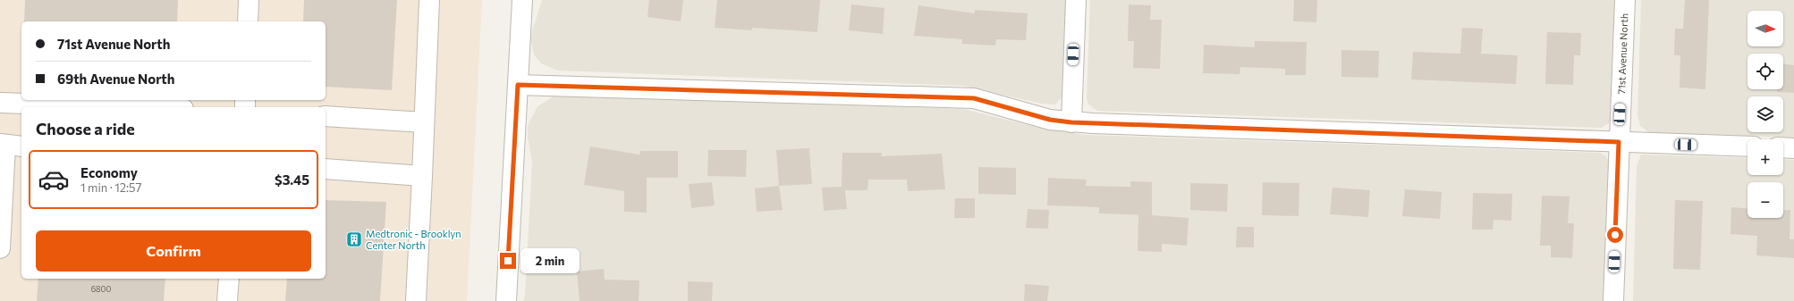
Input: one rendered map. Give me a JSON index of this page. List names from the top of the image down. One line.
{"streets":{"street":["71st Avenue North"]},"places":{"building":["Medtronic - Brooklyn Center North"]},"house_numbers":["6800"],"north":"right","page":{"map_buttons":["+","−"],"banner":["71st Avenue North","69th Avenue North"],"heading":"Choose a ride","list":[{"name":"Economy","note":"1 min · 12:57","value":"$3.45"}],"buttons":"Confirm","bubble":"2 min"}}
